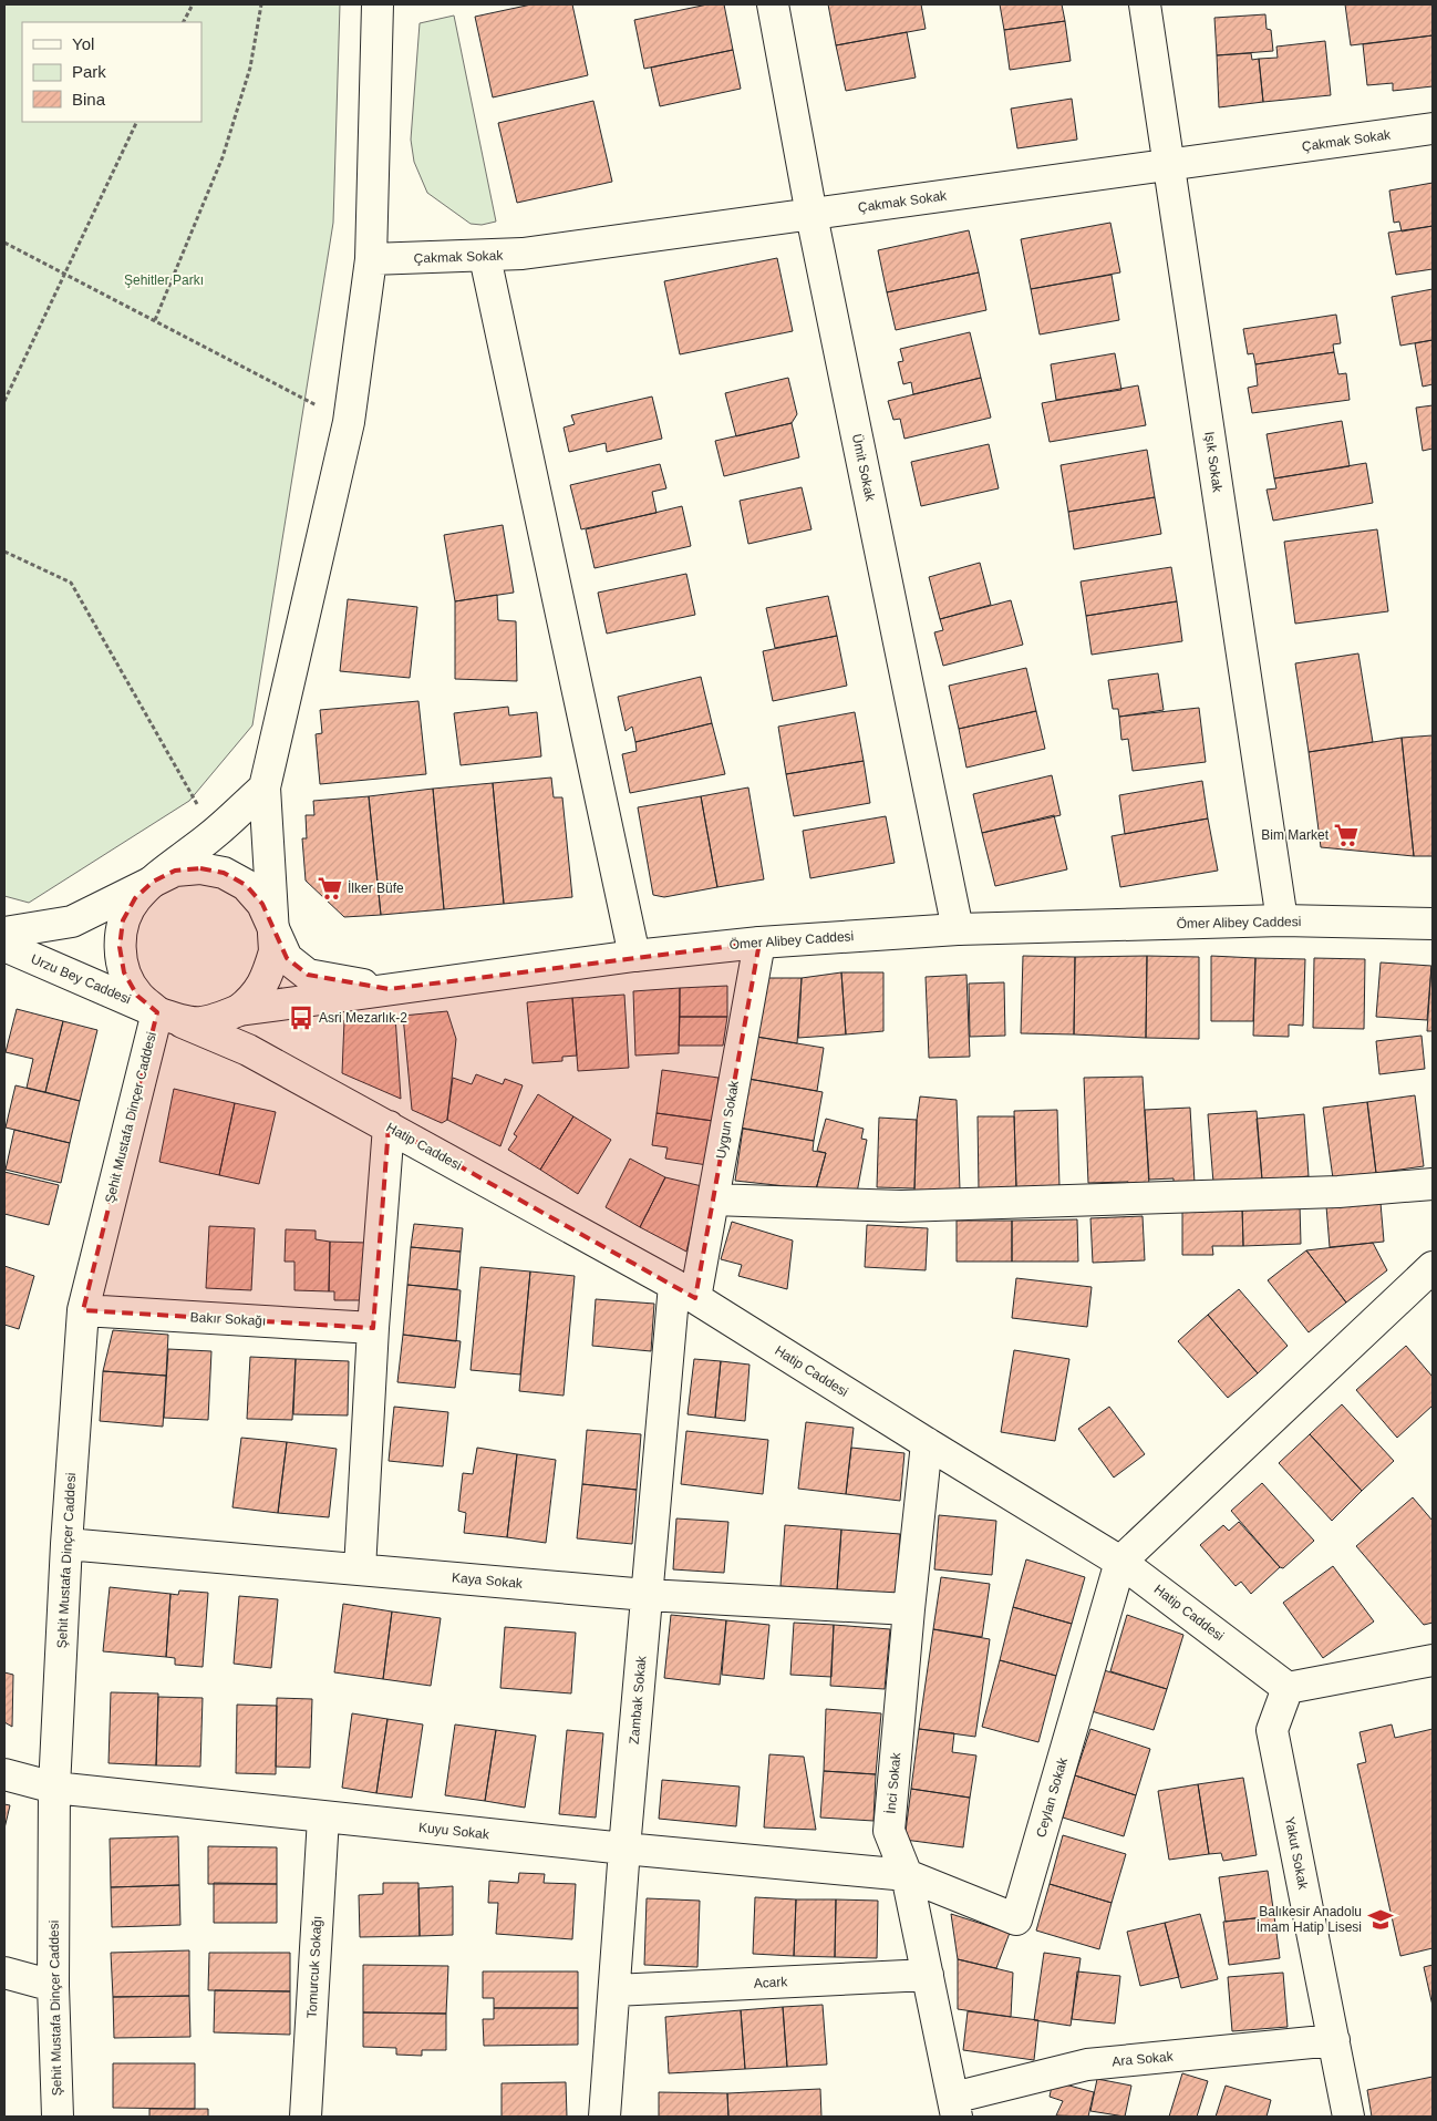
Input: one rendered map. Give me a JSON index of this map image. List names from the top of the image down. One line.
{"streets":{"street":["Çakmak Sokak","Işık Sokak","Ümit Sokak","Ömer Alibey Caddesi","Urzu Bey Caddesi","Şehit Mustafa Dinçer Caddesi","Uygun Sokak","Hatip Caddesi","Bakır Sokağı","Kaya Sokak","Zambak Sokak","İnci Sokak","Ceylan Sokak","Kuyu Sokak","Yakut Sokak","Tomurcuk Sokağı","Acark","Ara Sokak"]},"crossings":[["Çakmak Sokak","Işık Sokak"],["Çakmak Sokak","Ümit Sokak"],["Işık Sokak","Ömer Alibey Caddesi"],["Ümit Sokak","Ömer Alibey Caddesi"],["Ömer Alibey Caddesi","Urzu Bey Caddesi"],["Ömer Alibey Caddesi","Şehit Mustafa Dinçer Caddesi"],["Ömer Alibey Caddesi","Uygun Sokak"],["Ömer Alibey Caddesi","Hatip Caddesi"],["Urzu Bey Caddesi","Şehit Mustafa Dinçer Caddesi"],["Urzu Bey Caddesi","Hatip Caddesi"],["Şehit Mustafa Dinçer Caddesi","Hatip Caddesi"],["Şehit Mustafa Dinçer Caddesi","Bakır Sokağı"],["Şehit Mustafa Dinçer Caddesi","Kaya Sokak"],["Şehit Mustafa Dinçer Caddesi","Kuyu Sokak"],["Uygun Sokak","Hatip Caddesi"],["Uygun Sokak","Zambak Sokak"],["Hatip Caddesi","Zambak Sokak"],["Hatip Caddesi","İnci Sokak"],["Hatip Caddesi","Ceylan Sokak"],["Hatip Caddesi","Yakut Sokak"],["Kaya Sokak","Zambak Sokak"],["Kaya Sokak","İnci Sokak"],["Zambak Sokak","Kuyu Sokak"],["Zambak Sokak","Acark"],["İnci Sokak","Ceylan Sokak"],["İnci Sokak","Kuyu Sokak"],["İnci Sokak","Acark"],["İnci Sokak","Ara Sokak"],["Ceylan Sokak","Kuyu Sokak"],["Kuyu Sokak","Tomurcuk Sokağı"],["Yakut Sokak","Ara Sokak"]],"parks":["Şehitler Parkı"],"places":{"supermarket":["Bim Market","İlker Büfe"],"bus stop":["Asri Mezarlık-2"],"school or university":["Balıkesir Anadolu İmam Hatip Lisesi"]},"legend":["Yol","Park","Bina"]}
